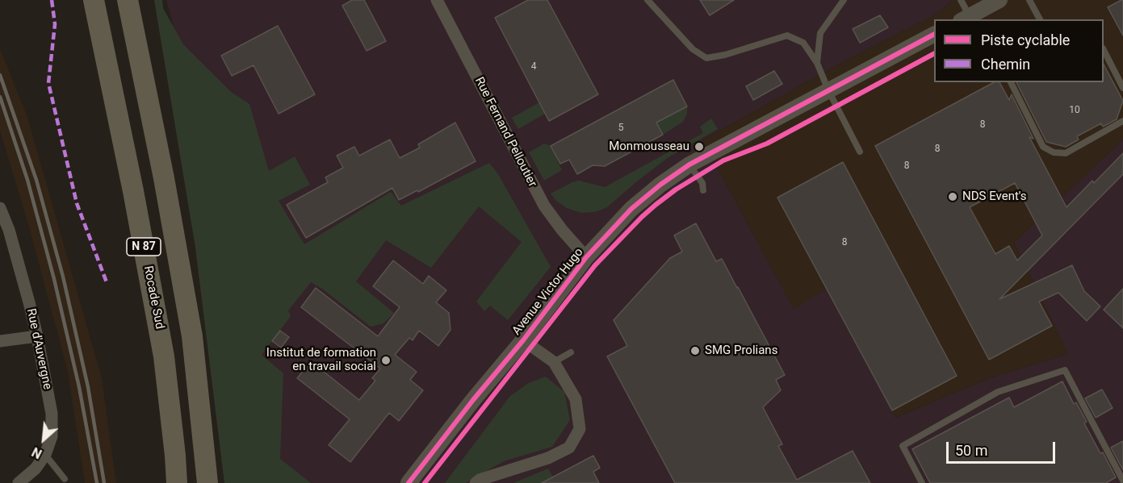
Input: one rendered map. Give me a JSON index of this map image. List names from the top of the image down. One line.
{"streets":{"highway":["N 87","Rocade Sud"],"street":["Rue Fernand Pelloutier","Avenue Victor Hugo","Rue d'Auvergne"]},"crossings":[["Rue Fernand Pelloutier","Avenue Victor Hugo"]],"places":["Monmousseau","NDS Event's","SMG Prolians","Institut de formation en travail social"],"house_numbers":["4","10","8","5","8","8","8"],"legend":["Piste cyclable","Chemin"],"scale_bar":"50 m","north":"bottom left"}
